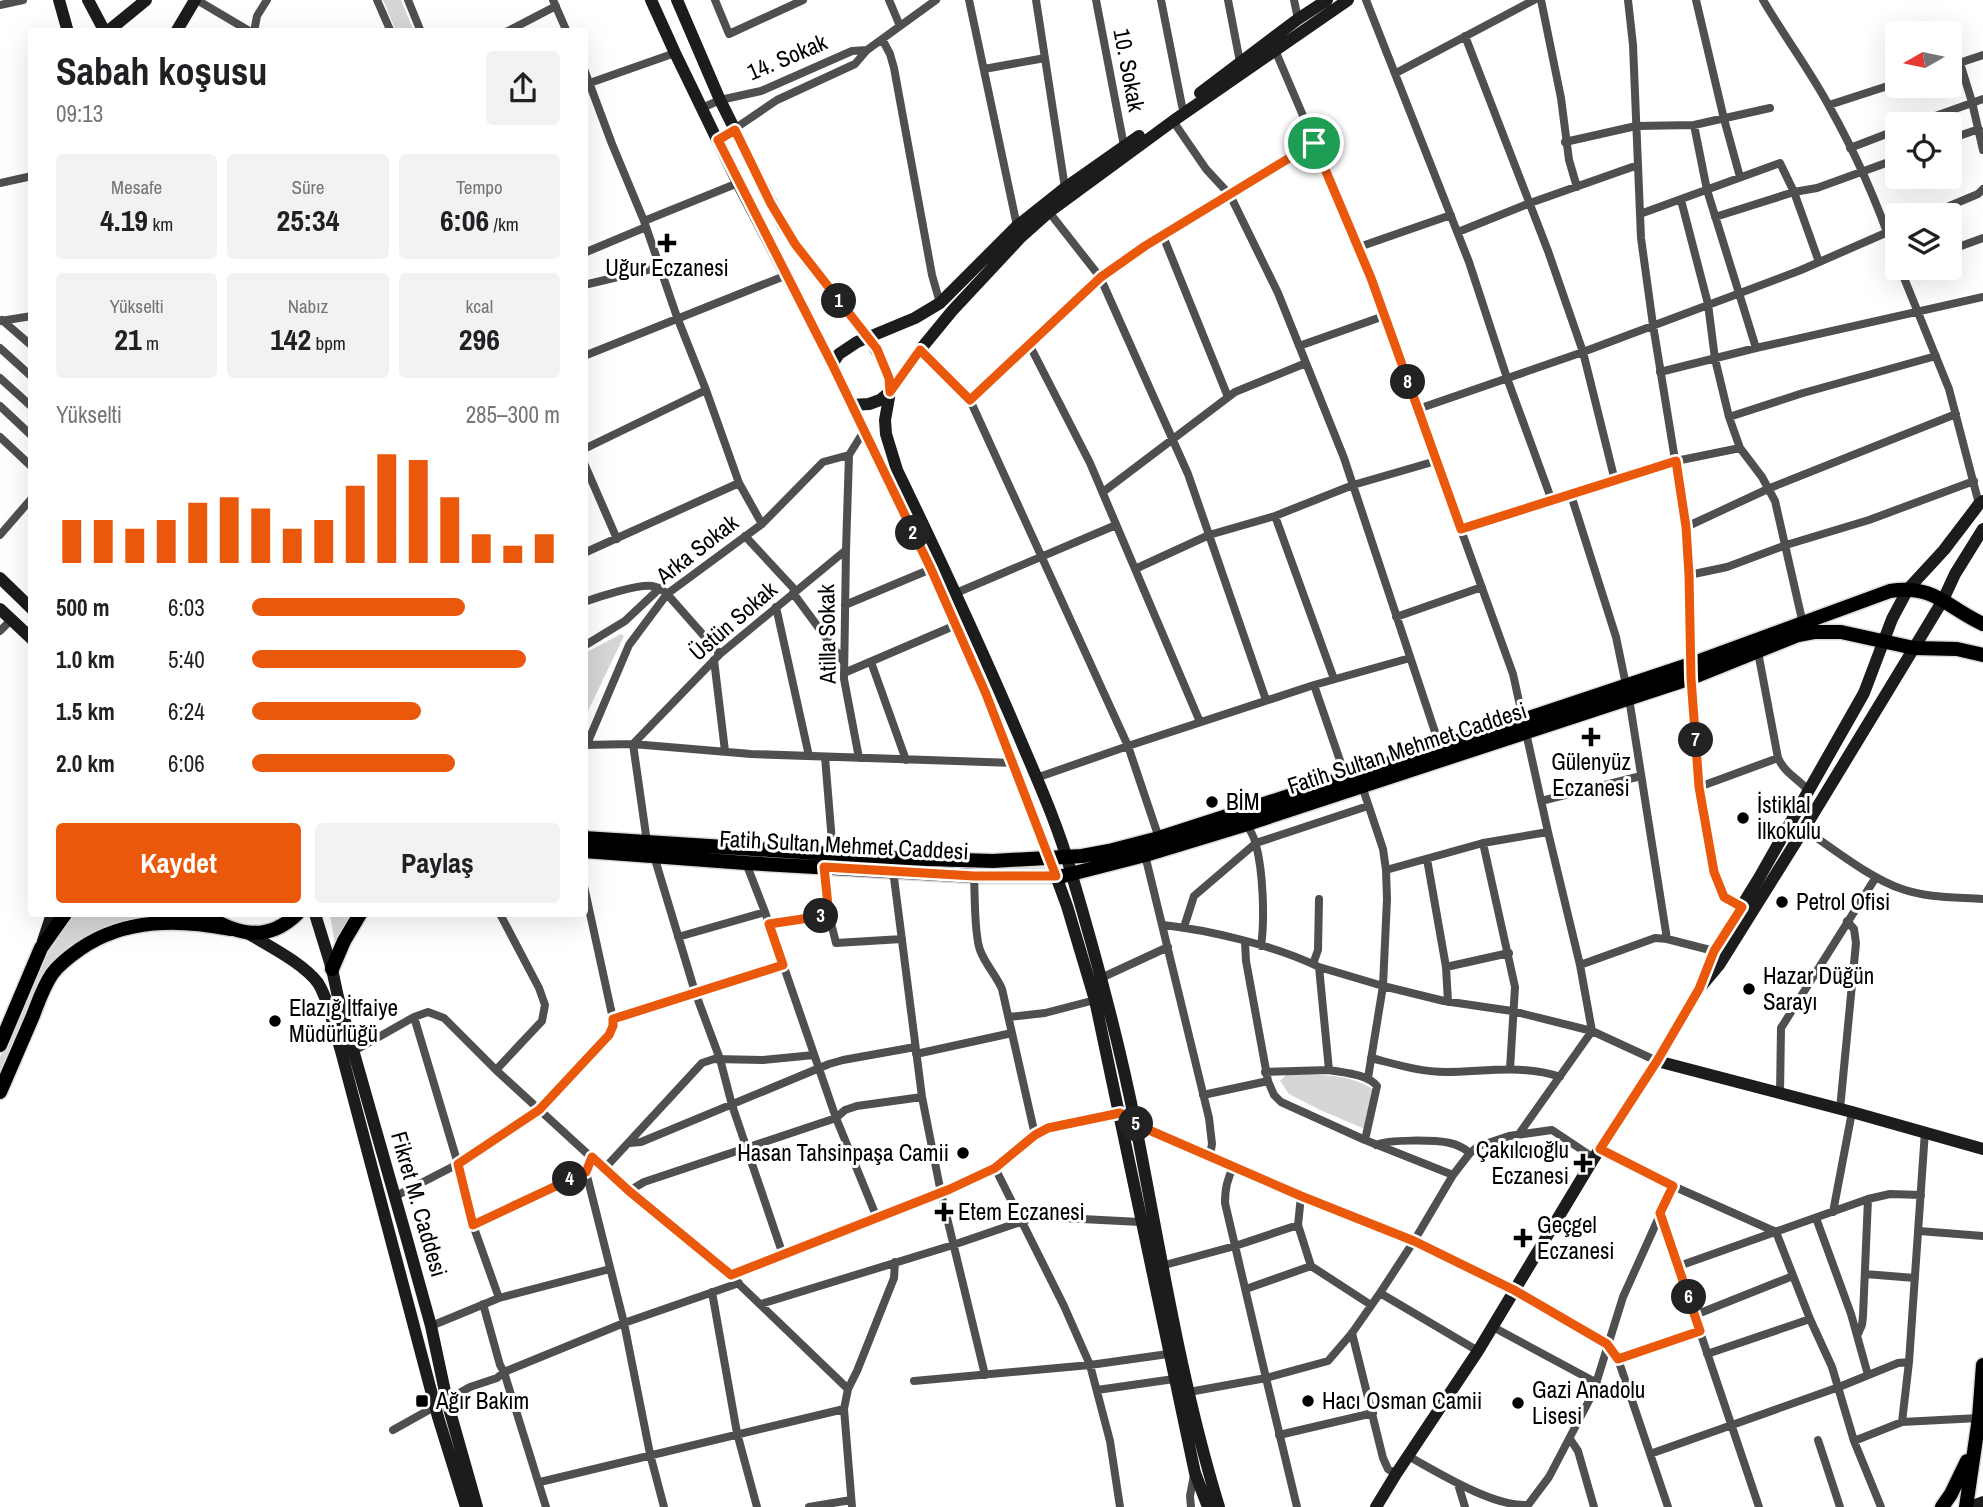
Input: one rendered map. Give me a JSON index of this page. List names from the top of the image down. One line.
{"streets":{"main road":["Fatih Sultan Mehmet Caddesi","Fikret M. Caddesi"],"street":["14. Sokak","10. Sokak","Arka Sokak","Üstün Sokak","Atilla Sokak"]},"crossings":[["Üstün Sokak","Atilla Sokak"]],"places":{"health":["Uğur Eczanesi","Gülenyüz Eczanesi","Çakılcıoğlu Eczanesi","Etem Eczanesi","Geçgel Eczanesi"],"other":["BİM","İstiklal İlkokulu","Petrol Ofisi","Hazar Düğün Sarayı","Elazığ İtfaiye Müdürlüğü","Hasan Tahsinpaşa Camii","Hacı Osman Camii","Gazi Anadolu Lisesi"],"transit":["Ağır Bakım"]},"north":"left","page":{"heading":["Sabah koşusu","09:13"],"stats":[["Mesafe","4.19 km"],["Süre","25:34"],["Tempo","6:06 /km"],["Yükselti","21 m"],["Nabız","142 bpm"],["kcal","296"]],"pins":["1","8","2","7","3","5","4","6"],"chart":["Yükselti","285–300 m"],"list":[{"name":"500 m","note":"6:03"},{"name":"1.0 km","note":"5:40"},{"name":"1.5 km","note":"6:24"},{"name":"2.0 km","note":"6:06"}],"buttons":["Kaydet","Paylaş"]}}
